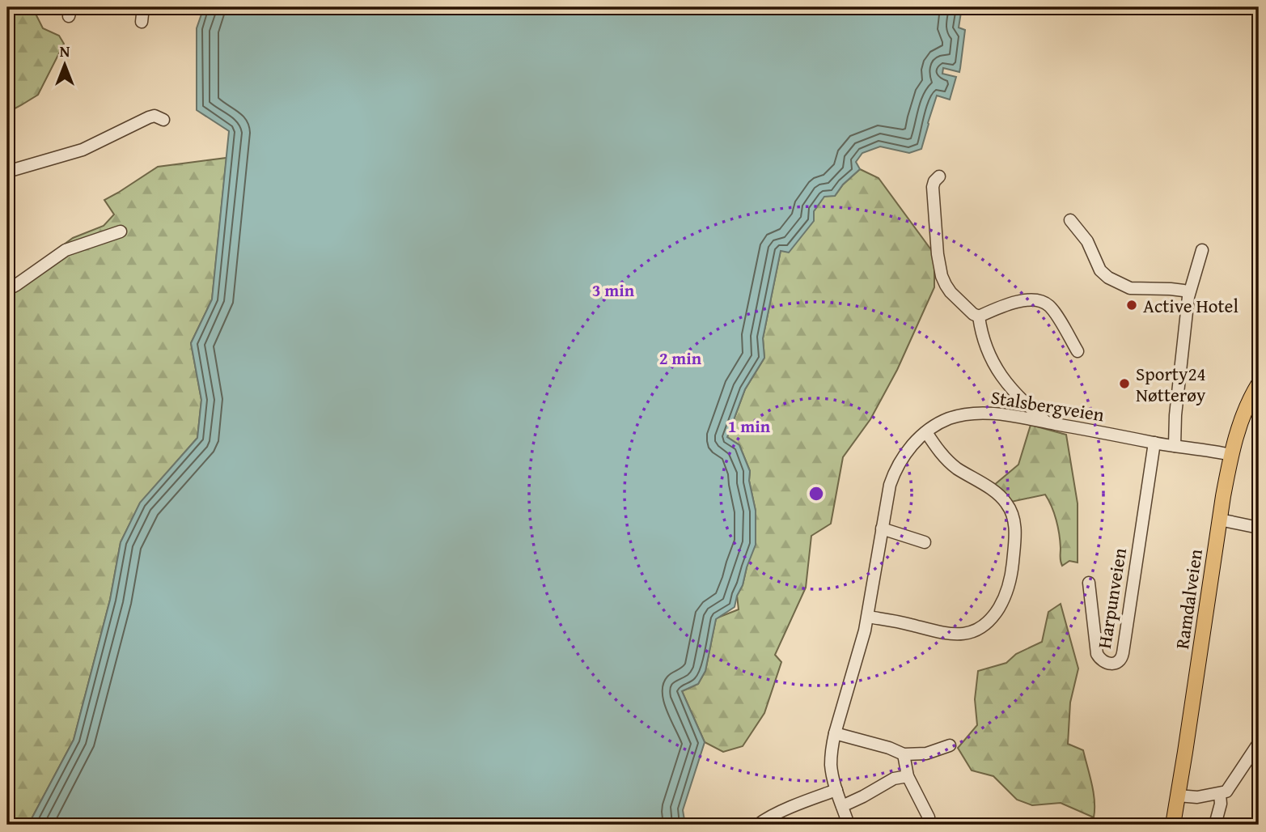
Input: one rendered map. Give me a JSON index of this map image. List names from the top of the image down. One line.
{"streets":{"main road":["Ramdalveien"],"street":["Stalsbergveien","Harpunveien"]},"crossings":[["Stalsbergveien","Harpunveien"],["Stalsbergveien","Ramdalveien"]],"places":["Active Hotel","Sporty24 Nøtterøy"],"north":"top","rings":["3 min","2 min","1 min"]}
